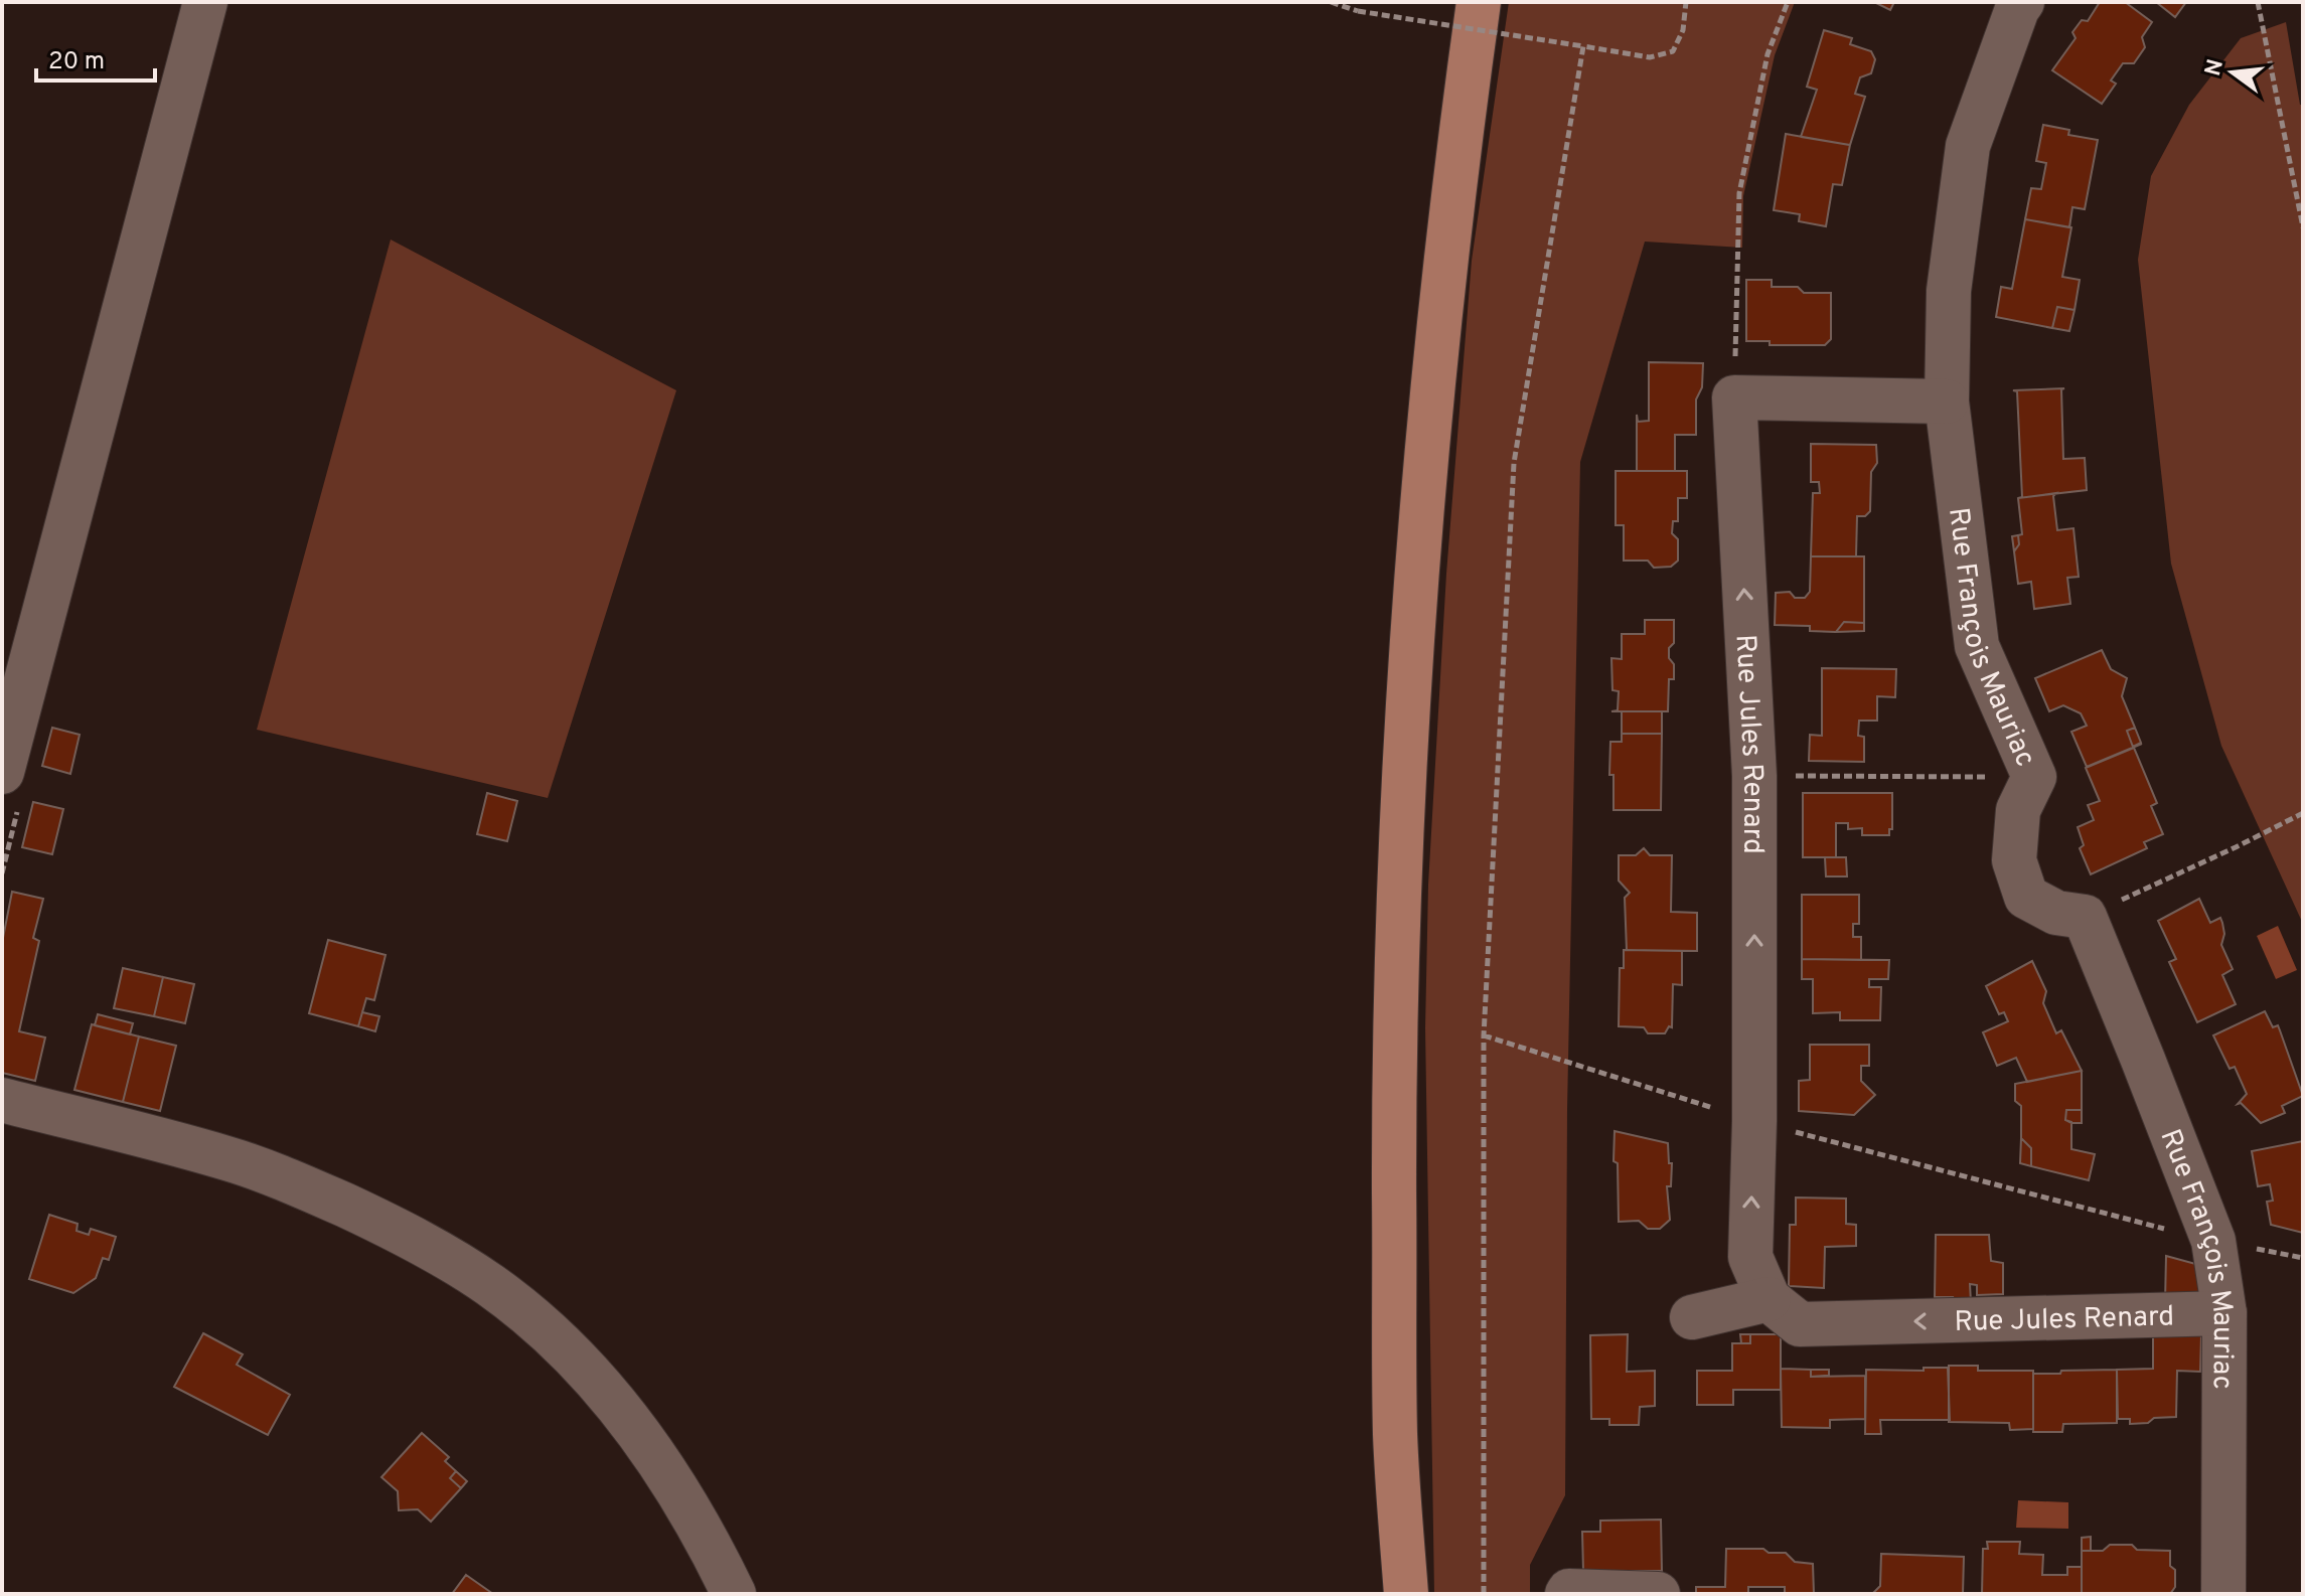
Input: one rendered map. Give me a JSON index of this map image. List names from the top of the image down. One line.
{"streets":{"street":["Rue François Mauriac","Rue Jules Renard"]},"crossings":[["Rue François Mauriac","Rue Jules Renard"]],"scale_bar":"20 m","north":"left"}
